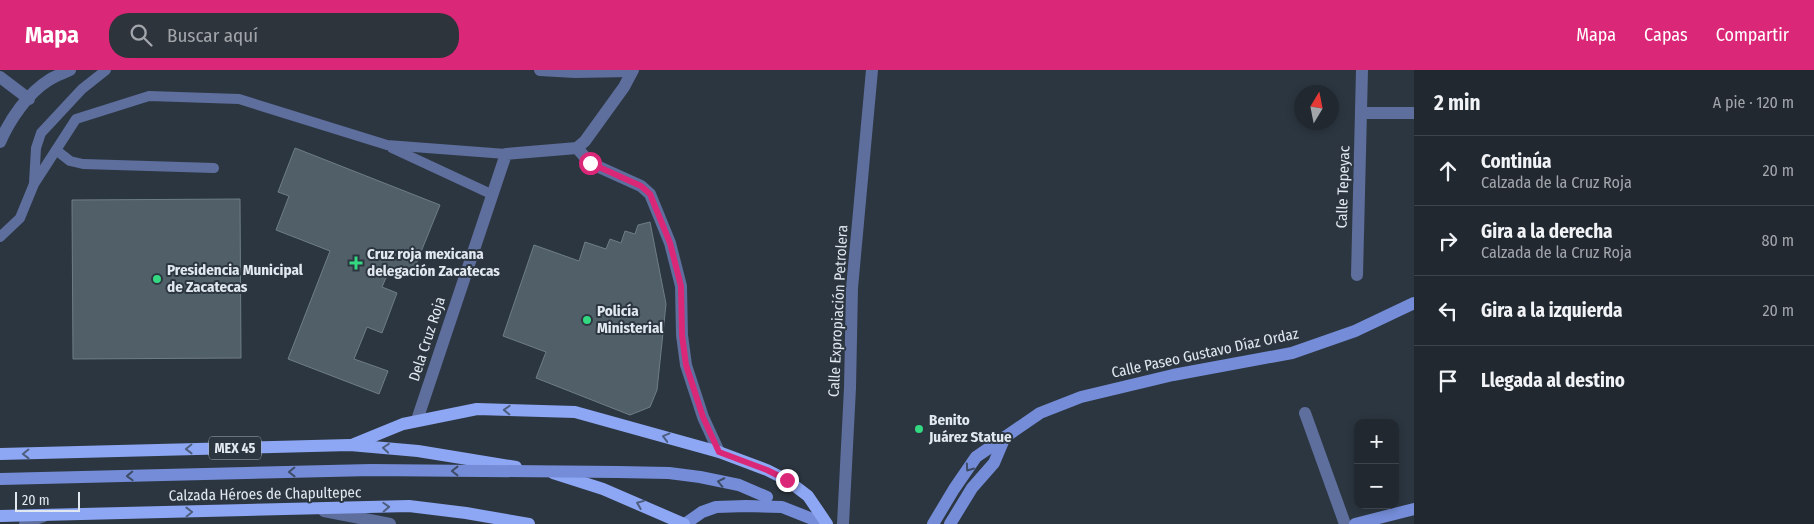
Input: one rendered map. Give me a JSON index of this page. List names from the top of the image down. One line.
{"streets":{"main road":["Calle Paseo Gustavo Díaz Ordaz","MEX 45","Calzada Héroes de Chapultepec"],"street":["Calle Tepeyac","Calle Expropiación Petrolera","Dela Cruz Roja"]},"places":{"health":["Cruz roja mexicana delegación Zacatecas"],"other":["Presidencia Municipal de Zacatecas","Policía Ministerial","Benito Juárez Statue"]},"scale_bar":"20 m","north":"top","page":{"header":"Mapa","search":"Buscar aquí","nav":["Mapa","Capas","Compartir"],"heading":["2 min","A pie · 120 m"],"list":[["Continúa","Calzada de la Cruz Roja","20 m"],["Gira a la derecha","Calzada de la Cruz Roja","80 m"],["Gira a la izquierda","20 m"],"Llegada al destino"],"map_buttons":["+","−"],"scale":"20 m"}}
